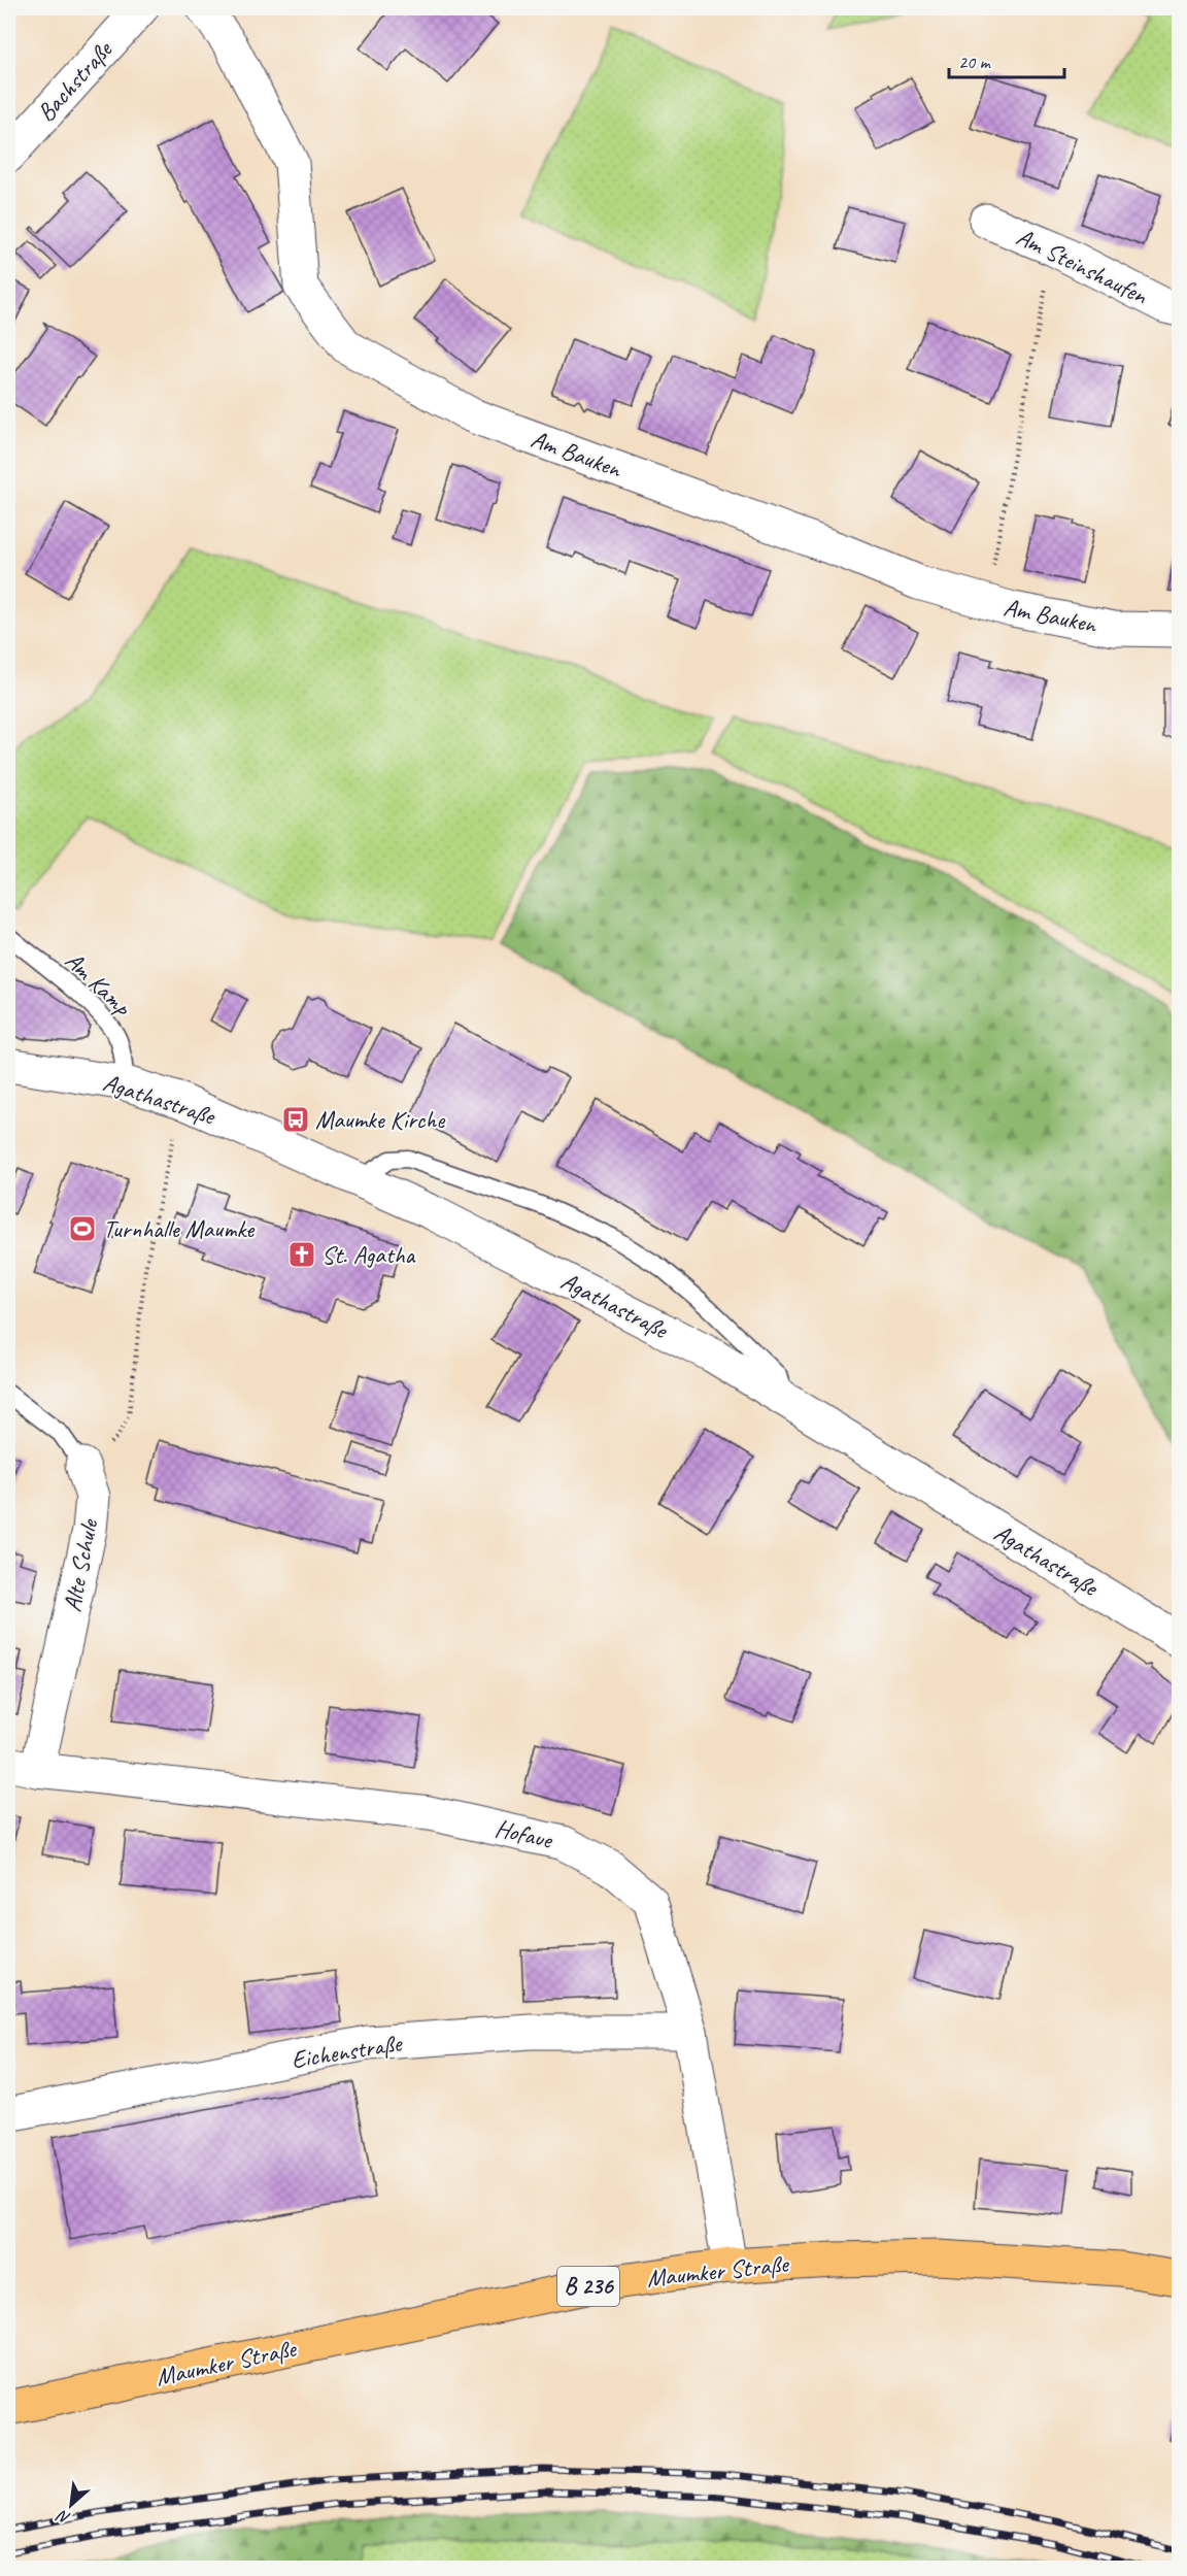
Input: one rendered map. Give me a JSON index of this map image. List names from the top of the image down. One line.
{"streets":{"main road":["Maumker Straße","B 236"],"street":["Bachstraße","Am Steinshaufen","Am Bauken","Agathastraße","Alte Schule","Hofaue","Eichenstraße"],"lane":["Am Kamp"]},"crossings":[["Am Kamp","Agathastraße"],["Alte Schule","Hofaue"],["Hofaue","Eichenstraße"],["Hofaue","Maumker Straße"]],"places":{"bus stop":["Maumke Kirche"],"sports":["Turnhalle Maumke"],"church":["St. Agatha"]},"scale_bar":"20 m","north":"bottom left"}
